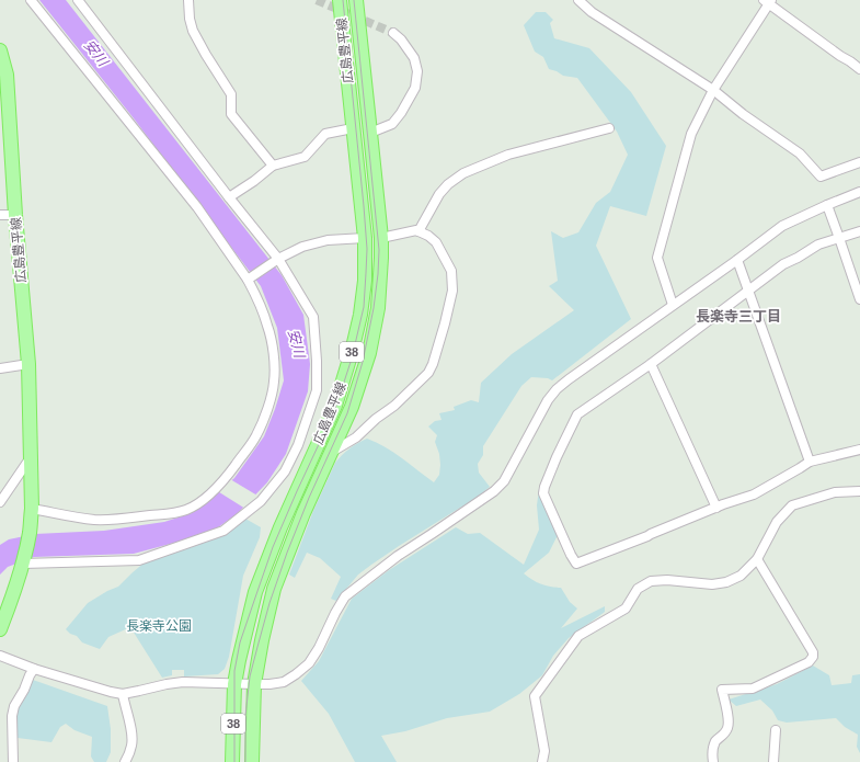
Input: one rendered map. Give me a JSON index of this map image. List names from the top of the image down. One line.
{"streets":{"main road":["広島豊平線","38"]},"districts":["長楽寺三丁目"],"water":["安川"],"parks":["長楽寺公園"]}
